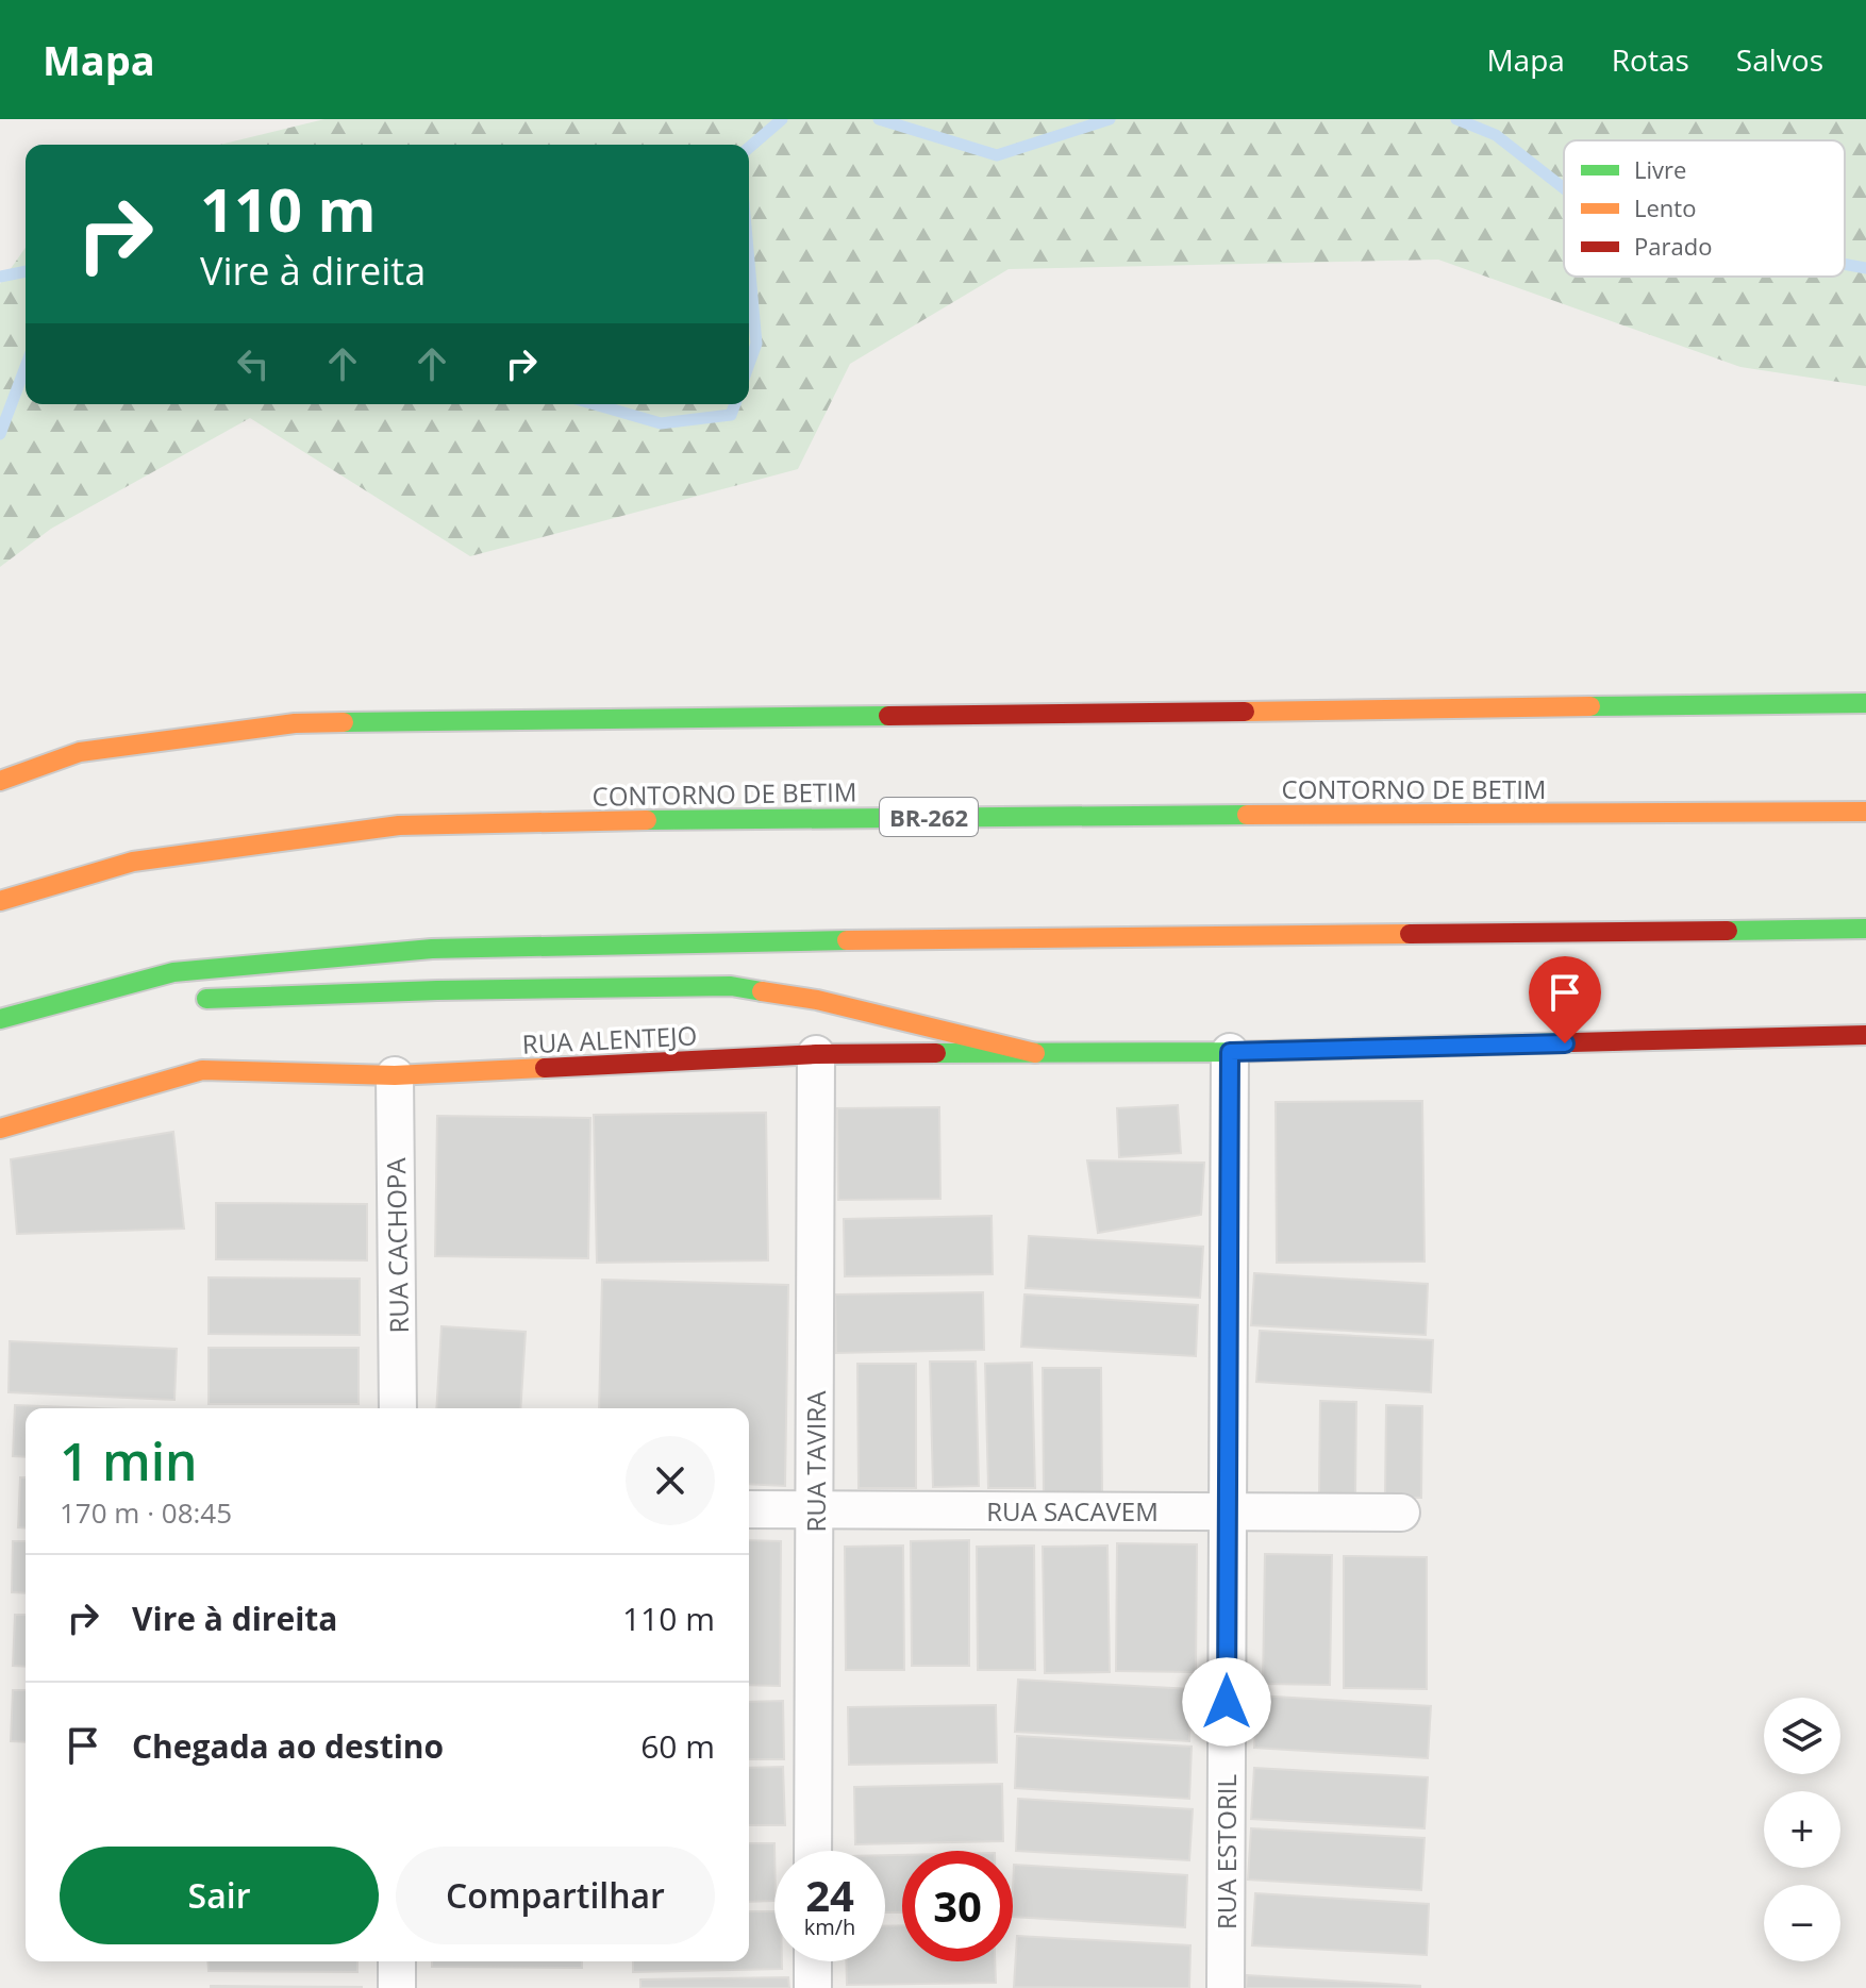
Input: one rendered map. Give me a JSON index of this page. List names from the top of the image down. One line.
{"streets":{"main road":["CONTORNO DE BETIM","BR-262","RUA ALENTEJO"],"street":["RUA CACHOPA","RUA TAVIRA","RUA SACAVEM","RUA ESTORIL"]},"crossings":[["RUA ALENTEJO","RUA CACHOPA"],["RUA ALENTEJO","RUA TAVIRA"],["RUA ALENTEJO","RUA ESTORIL"],["RUA TAVIRA","RUA SACAVEM"],["RUA SACAVEM","RUA ESTORIL"]],"legend":["Livre","Lento","Parado"],"page":{"header":"Mapa","nav":["Mapa","Rotas","Salvos"],"turn":["110 m","Vire à direita"],"heading":["1 min","170 m · 08:45"],"list":[{"name":"Vire à direita","value":"110 m"},{"name":"Chegada ao destino","value":"60 m"}],"map_buttons":["+","−"],"buttons":["Sair","Compartilhar"],"speed":"24 km/h","limit":"30"}}
